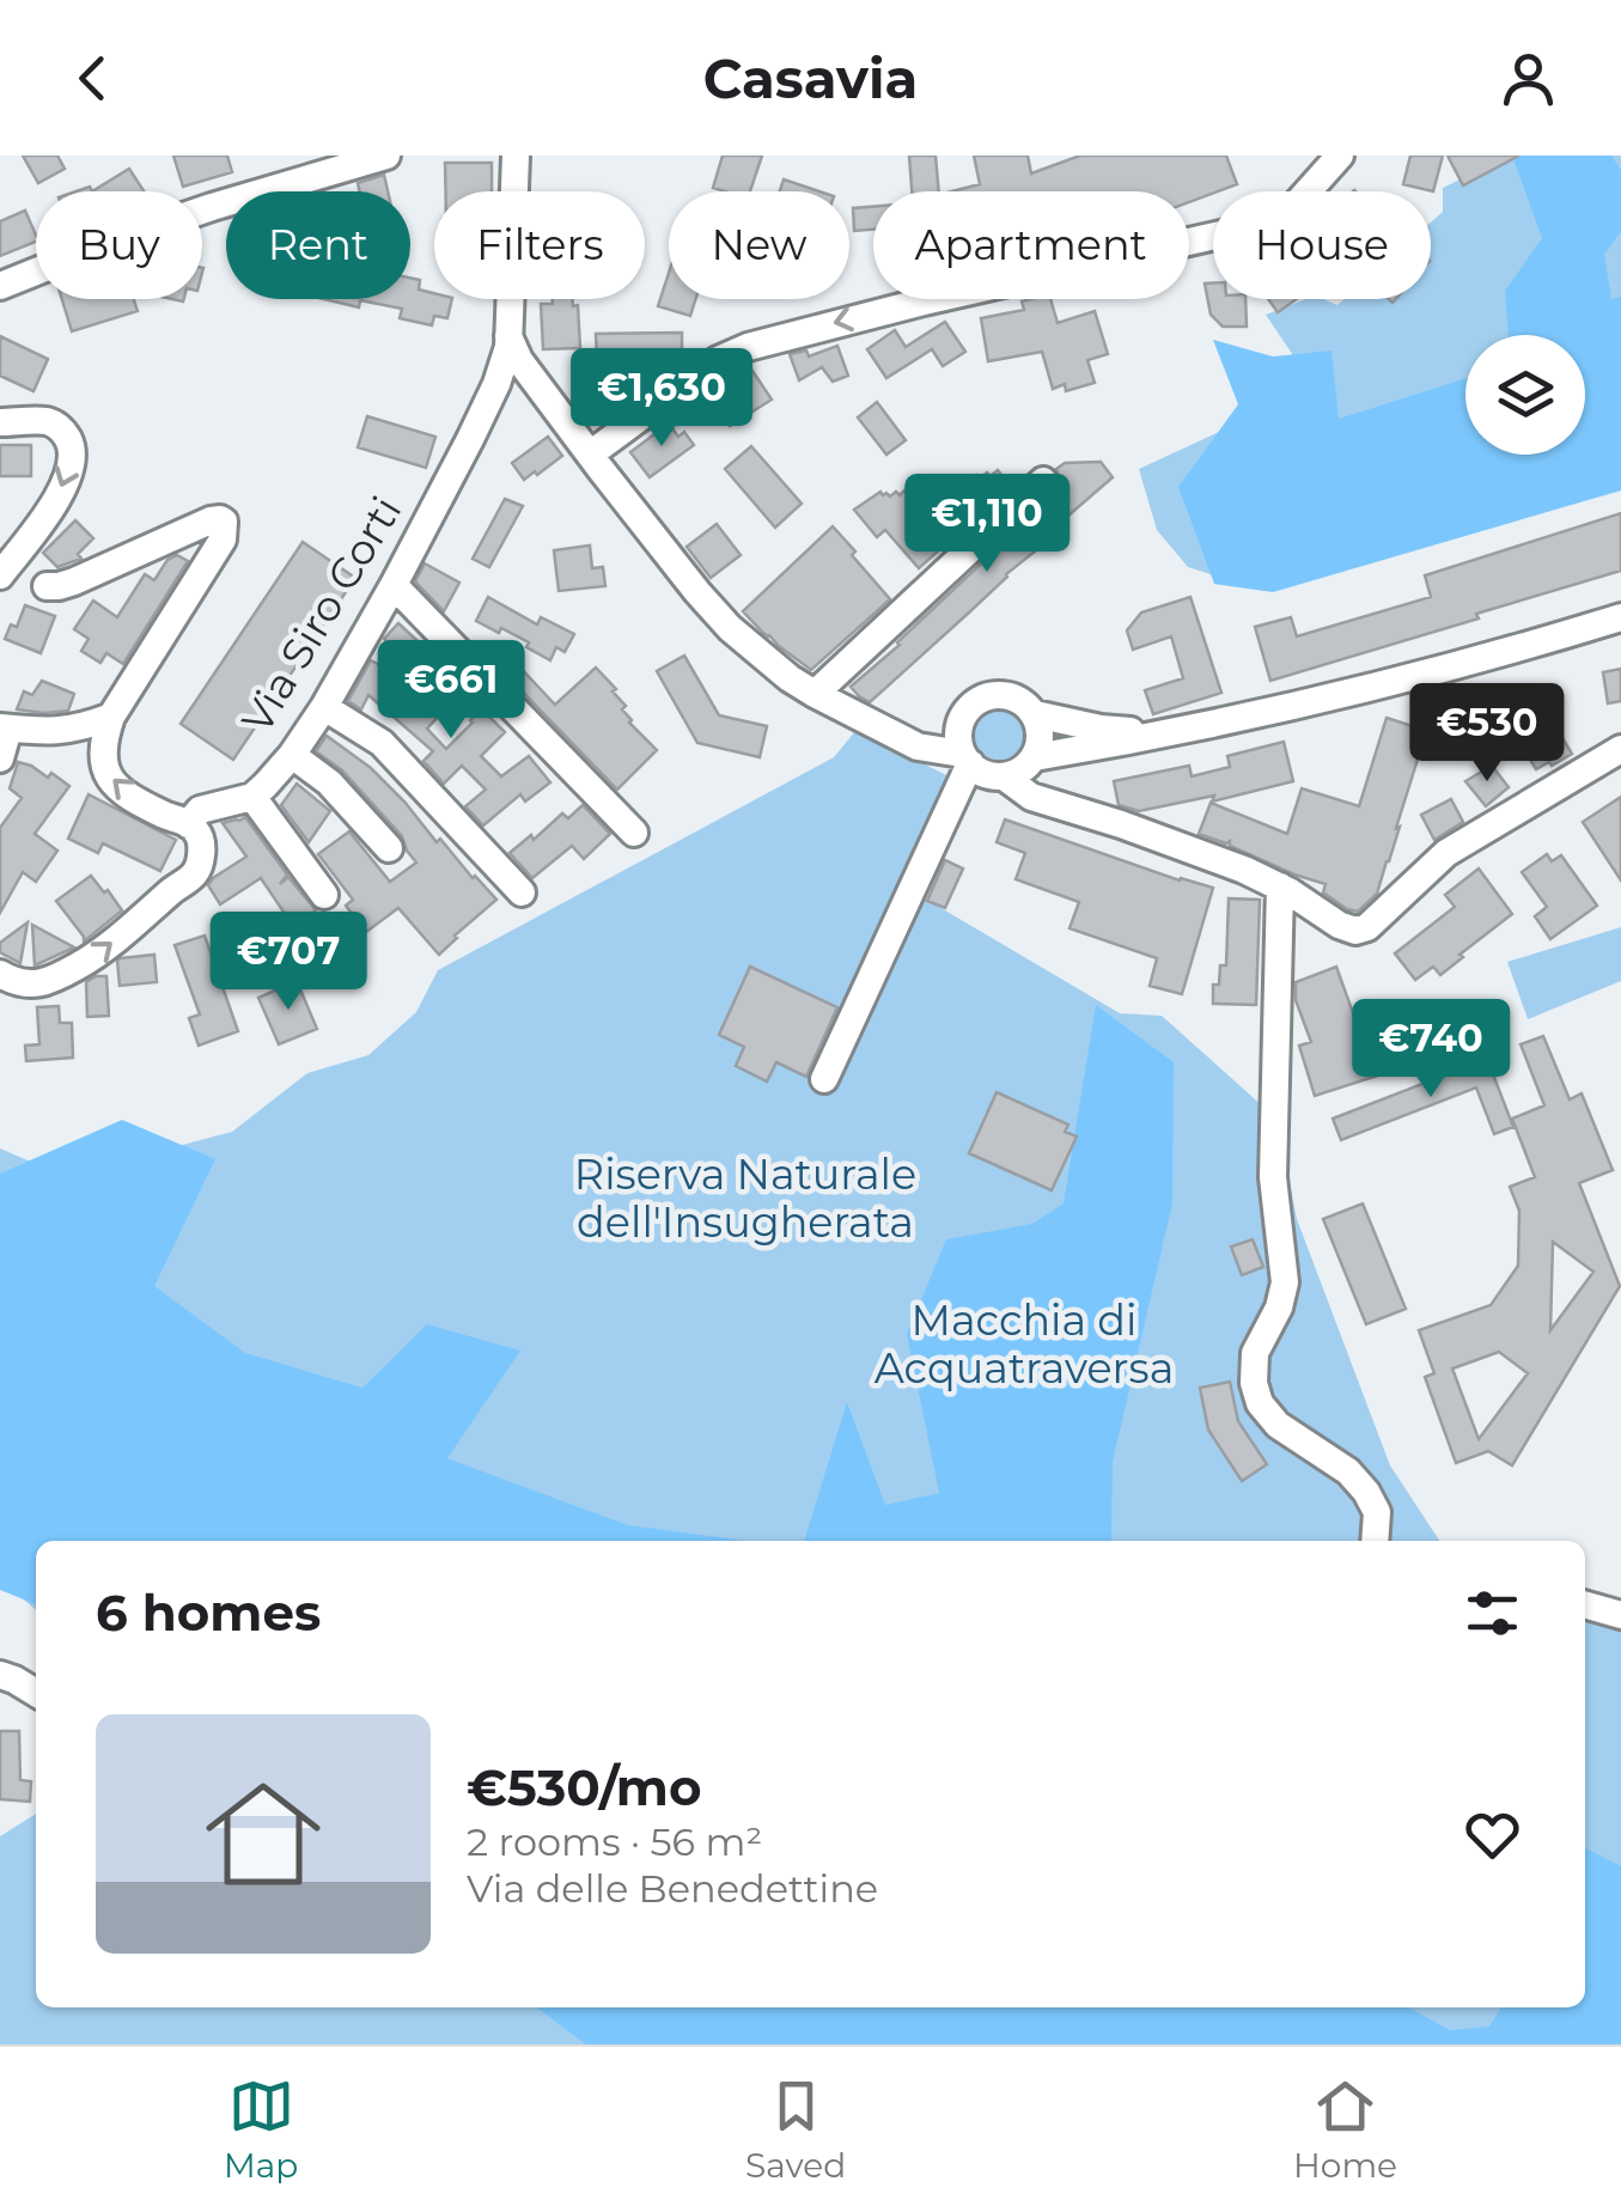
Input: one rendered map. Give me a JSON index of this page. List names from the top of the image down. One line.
{"streets":{"street":["Via Siro Corti"]},"parks":["Riserva Naturale dell'Insugherata","Macchia di Acquatraversa"],"page":{"header":"Casavia","chip":["Buy","Rent","Filters","New","Apartment","House"],"price":["€1,630","€1,110","€661","€530","€707","€740"],"heading":"6 homes","list":[{"name":"€530/mo","note":"2 rooms · 56 m² · Via delle Benedettine"}],"tabs":["Map","Saved","Home"]}}
